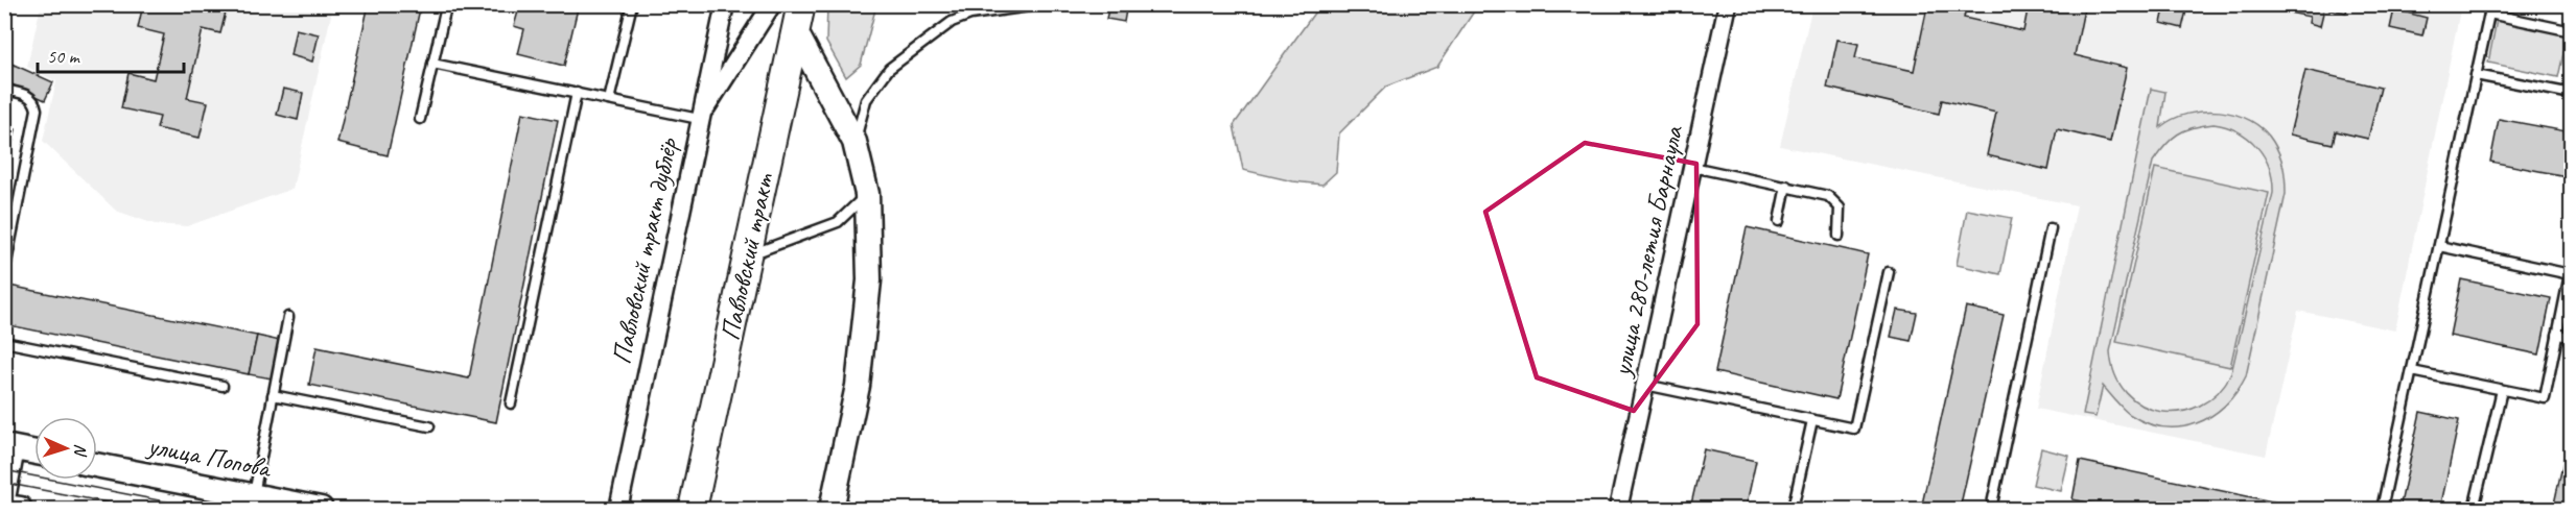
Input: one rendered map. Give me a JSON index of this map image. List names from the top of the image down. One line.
{"streets":{"main road":["Павловский тракт","улица Попова"],"street":["Павловский тракт дублёр","улица 280-летия Барнаула"]},"scale_bar":"50 m","north":"right"}
